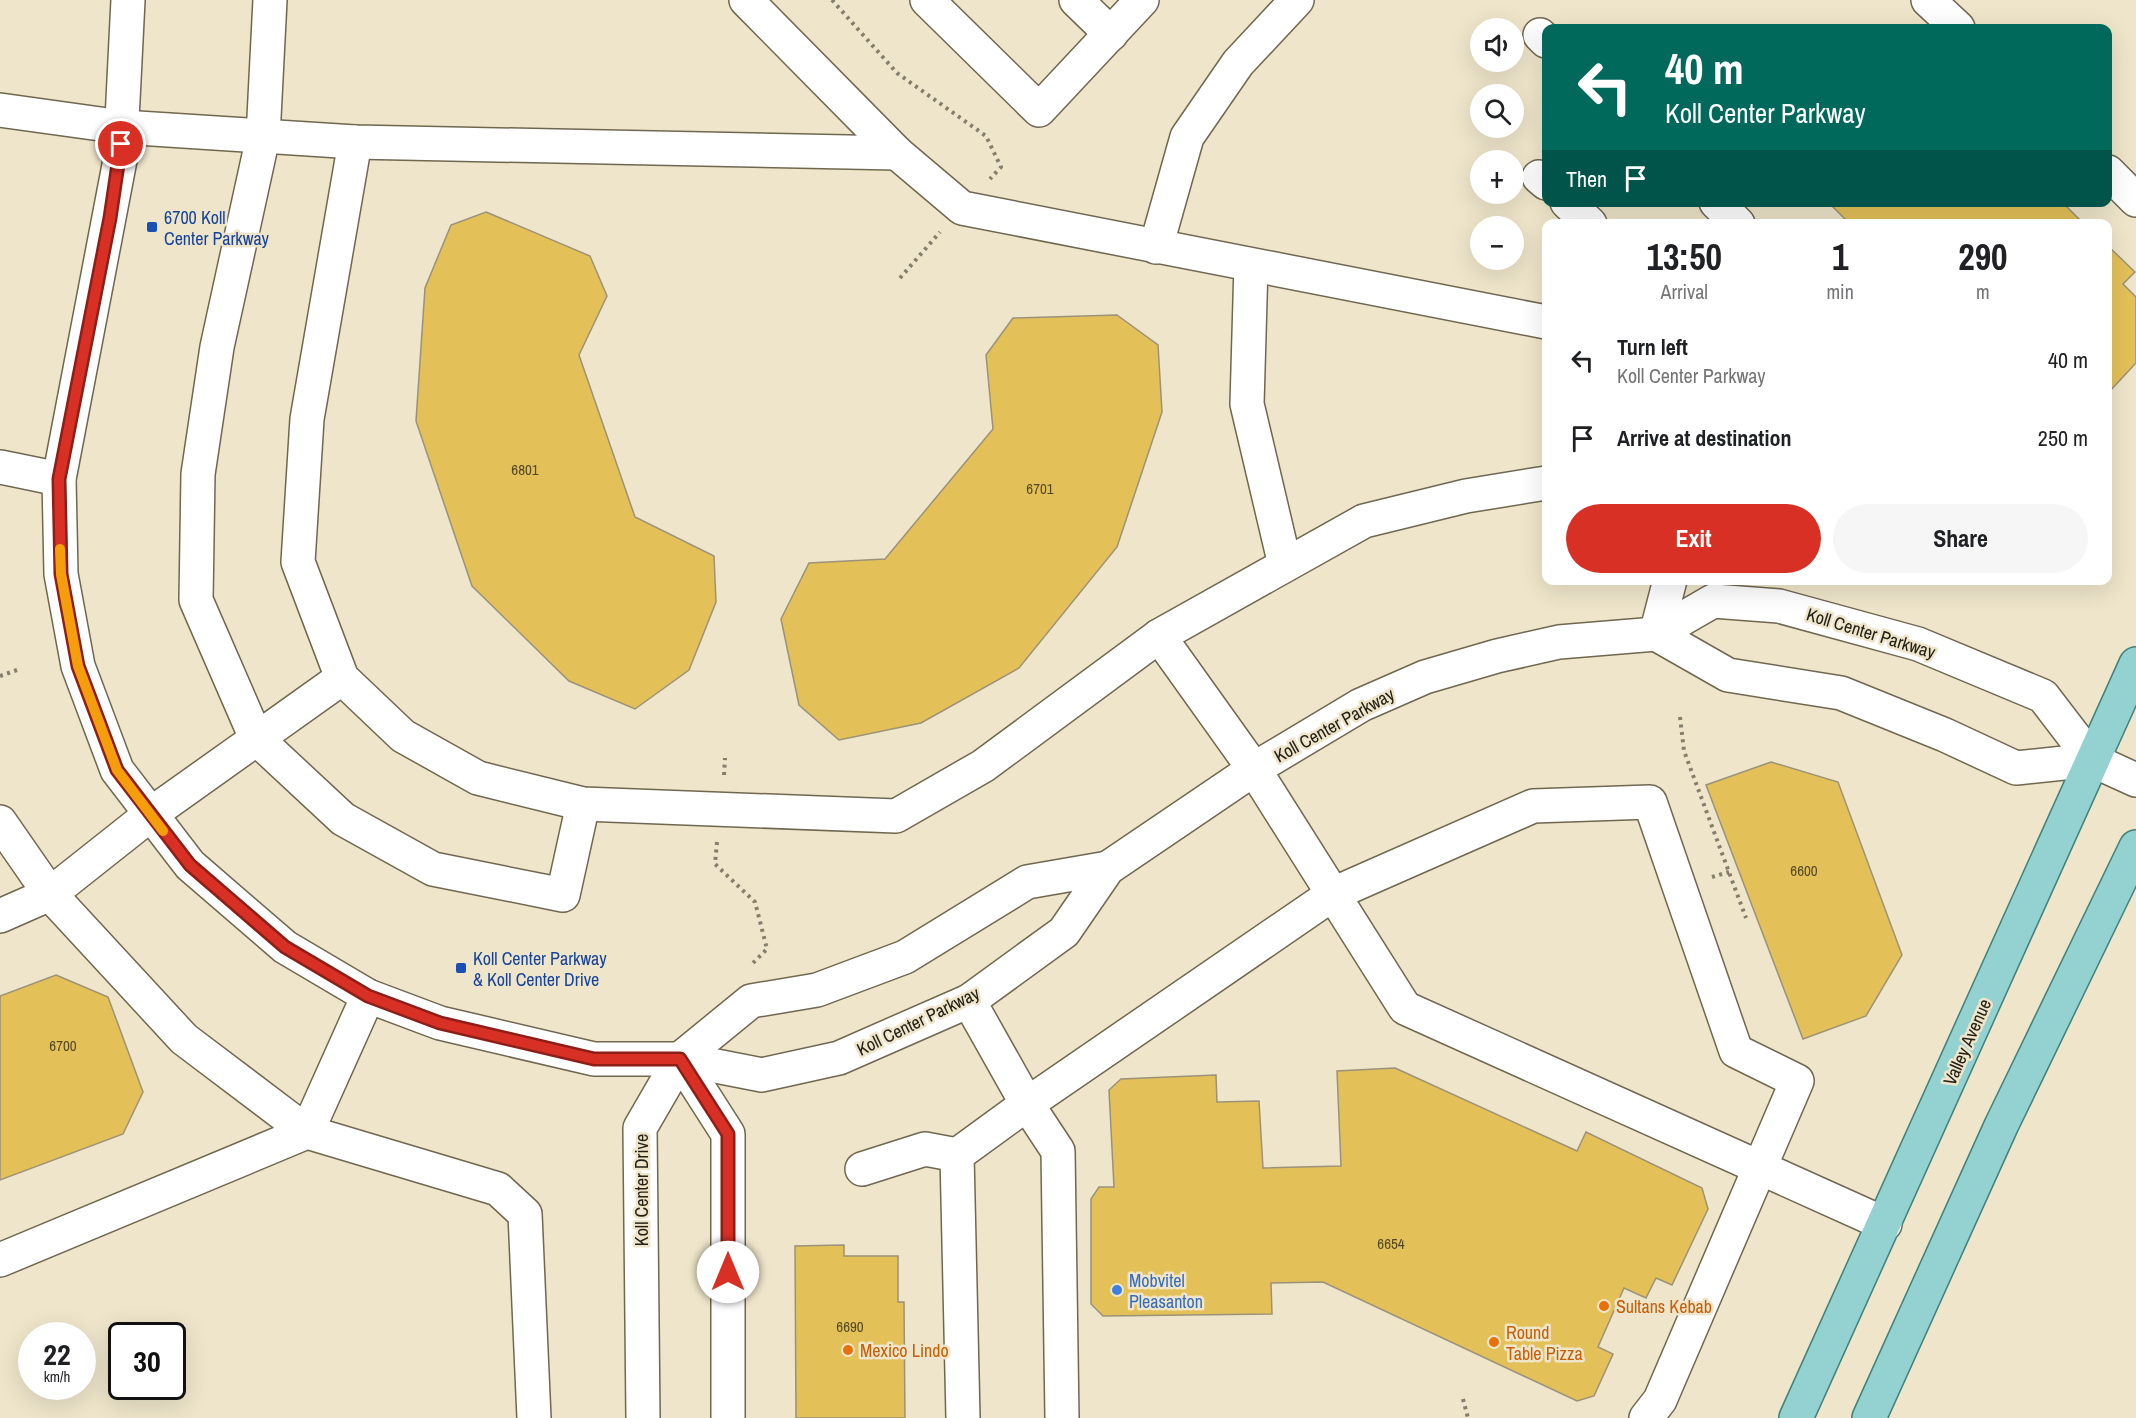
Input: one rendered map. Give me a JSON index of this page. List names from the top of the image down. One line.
{"streets":{"main road":["Valley Avenue"],"street":["Koll Center Parkway","Koll Center Drive"]},"crossings":[["Koll Center Parkway","Valley Avenue"],["Koll Center Parkway","Koll Center Drive"]],"places":{"transit":["6700 Koll Center Parkway","Koll Center Parkway & Koll Center Drive"],"other":["Mobvitel Pleasanton","Sultans Kebab","Round Table Pizza","Mexico Lindo"]},"house_numbers":["6801","6701","6600","6700","6654","6690"],"page":{"map_buttons":["+","−"],"turn":["40 m","Koll Center Parkway"],"then":"Then","eta":["13:50","Arrival","1","min","290","m"],"list":[{"name":"Turn left","note":"Koll Center Parkway","value":"40 m"},{"name":"Arrive at destination","value":"250 m"}],"buttons":["Exit","Share"],"speed":"22 km/h","limit":"30"}}
